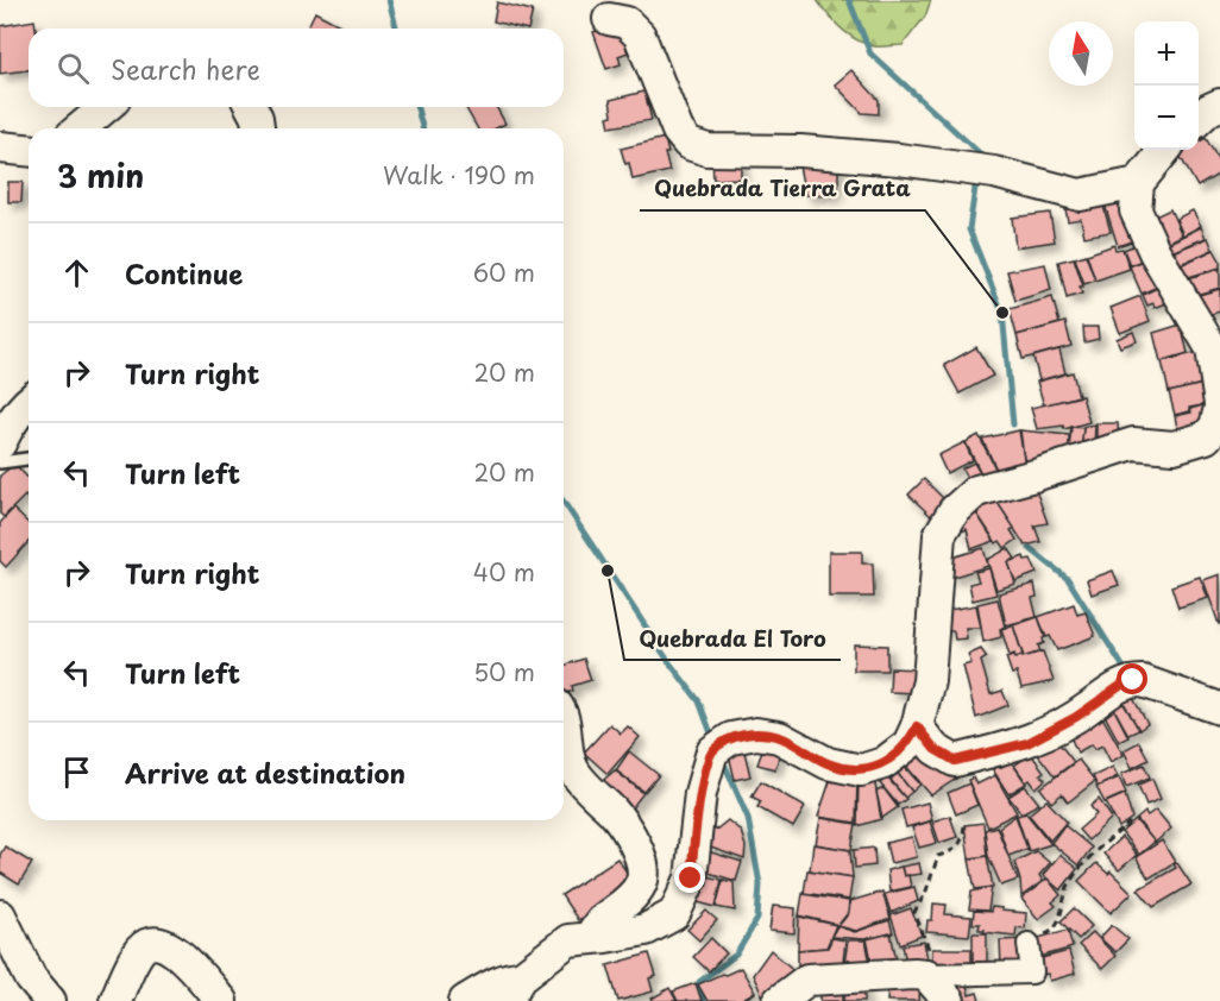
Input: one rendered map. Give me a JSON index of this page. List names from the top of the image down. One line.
{"places":["Quebrada Tierra Grata","Quebrada El Toro"],"north":"top","page":{"map_buttons":["+","−"],"search":"Search here","heading":["3 min","Walk · 190 m"],"list":[["Continue","60 m"],["Turn right","20 m"],["Turn left","20 m"],["Turn right","40 m"],["Turn left","50 m"],"Arrive at destination"]}}
